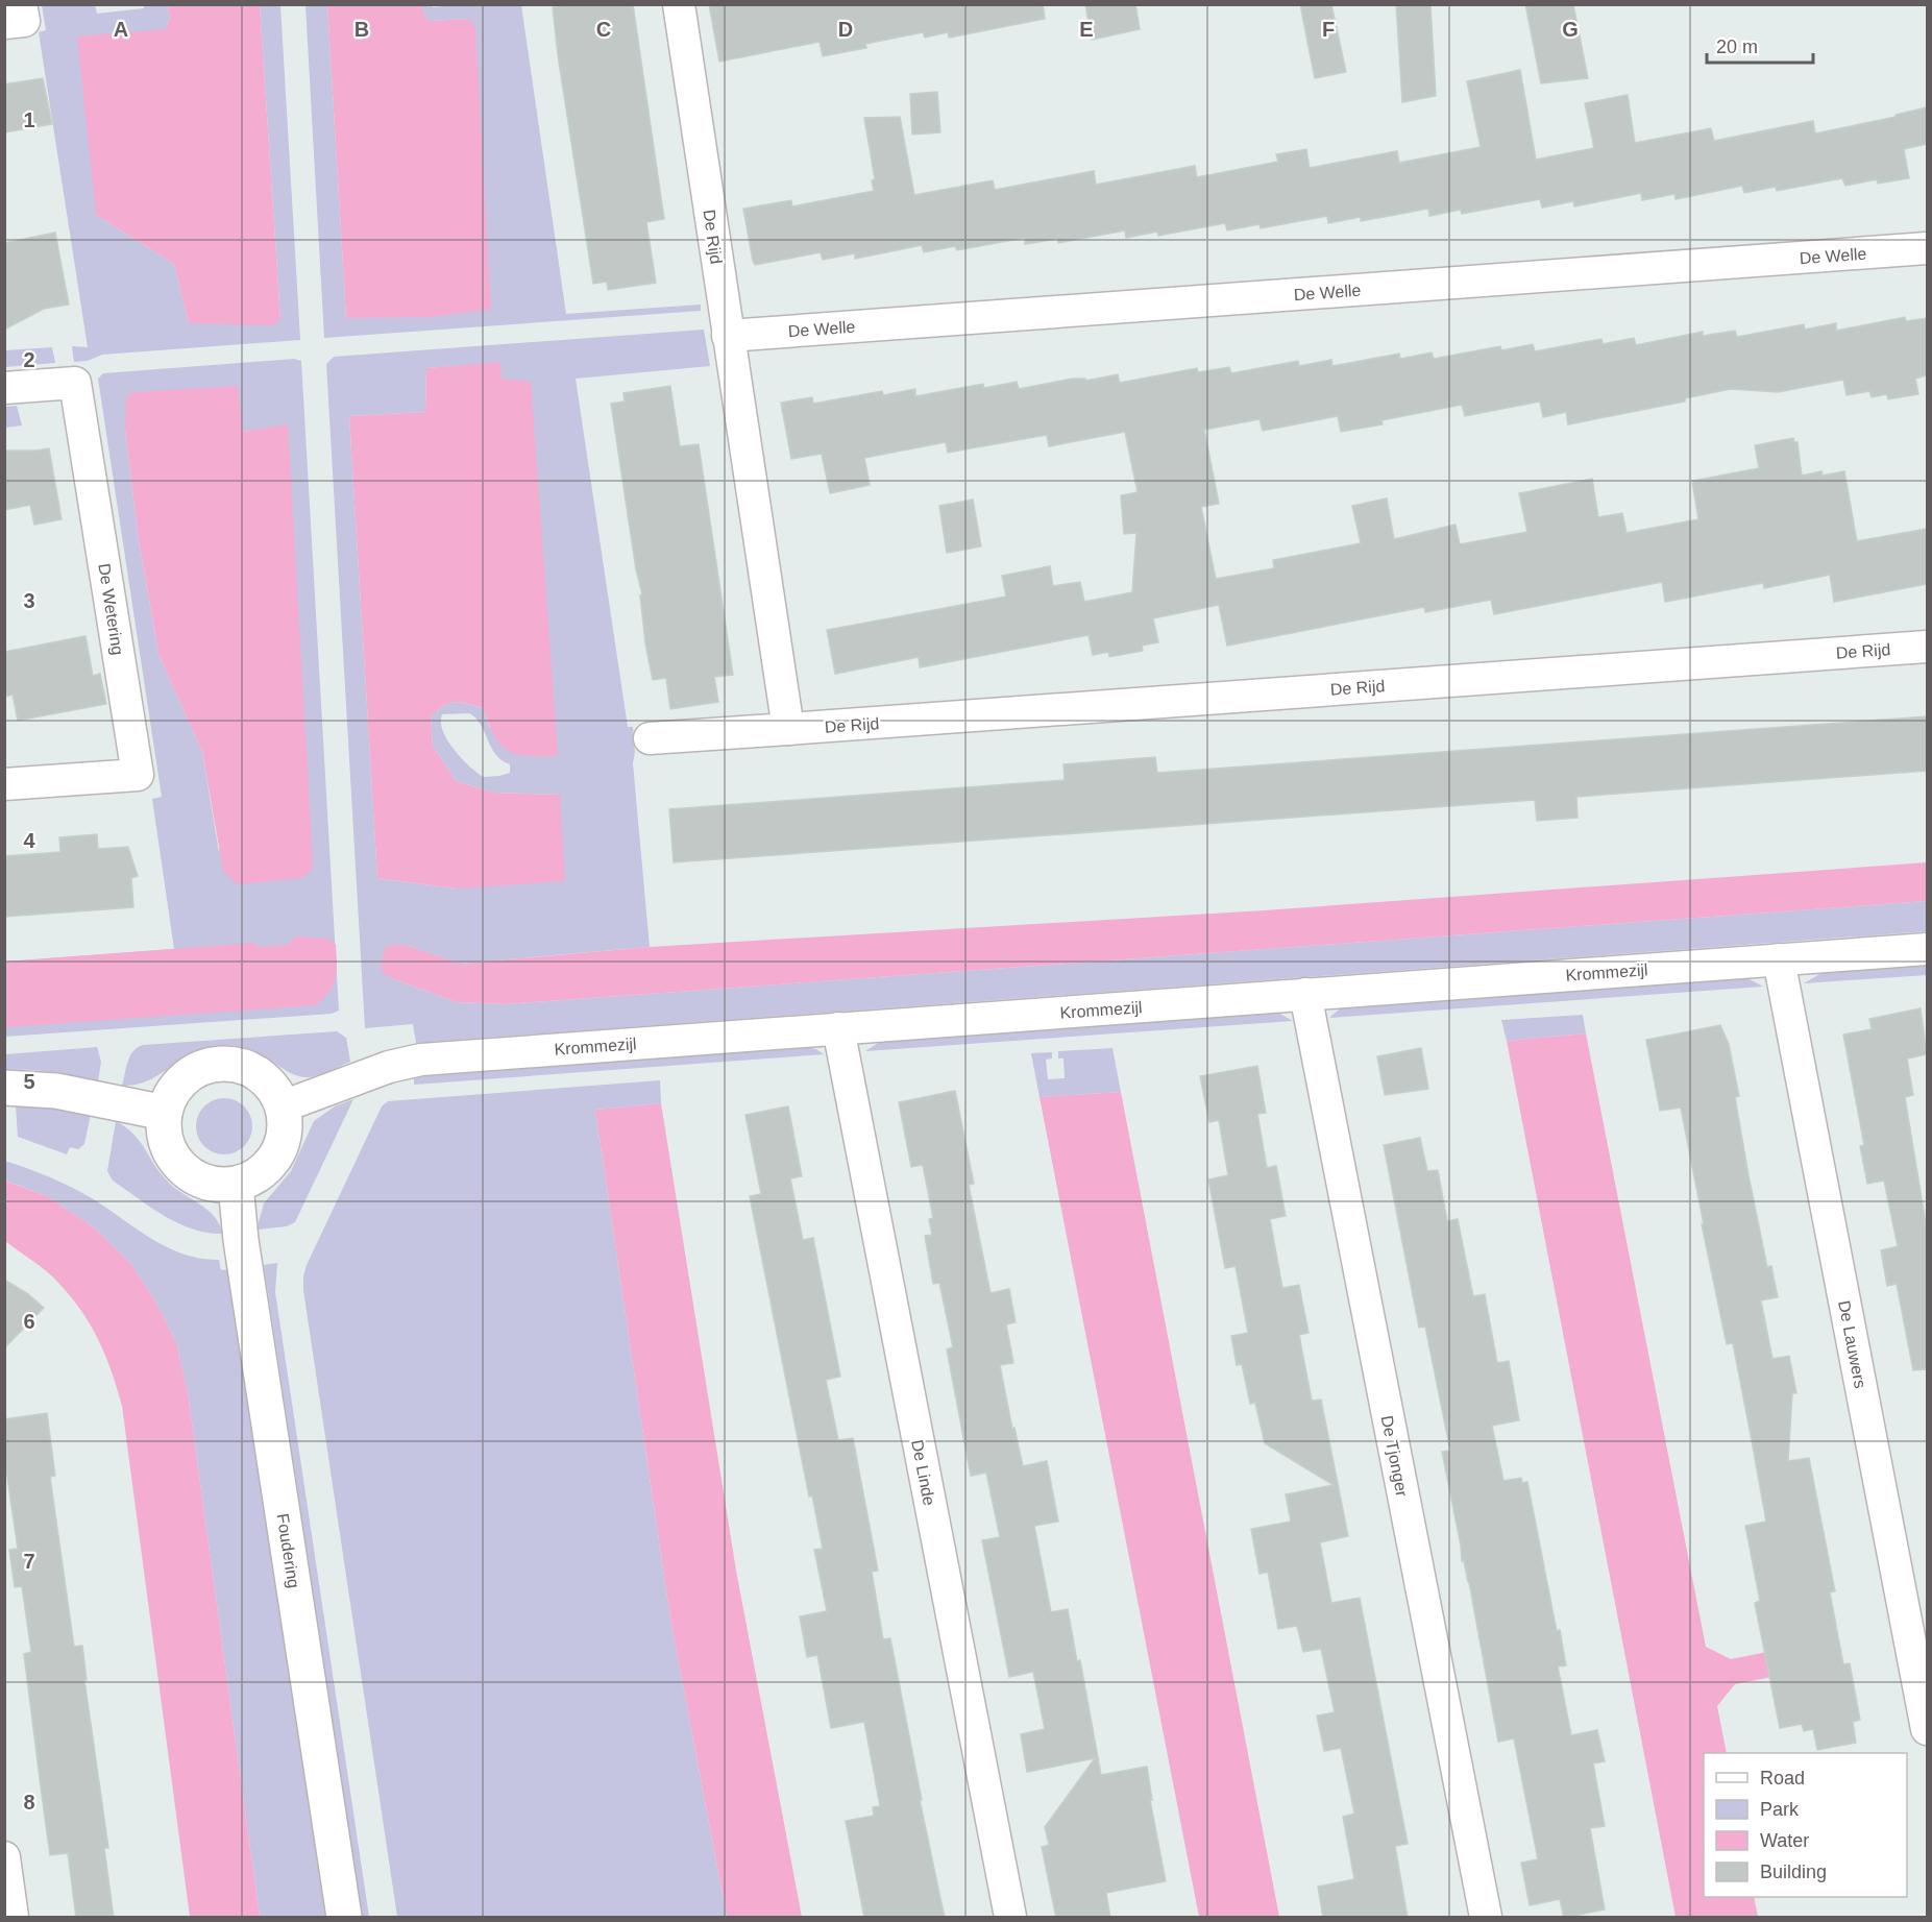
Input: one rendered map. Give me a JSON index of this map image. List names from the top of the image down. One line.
{"streets":{"street":["De Rijd","De Welle","De Wetering","Krommezijl","De Lauwers","De Tjonger","De Linde","Foudering"]},"crossings":[["De Rijd","De Welle"],["Krommezijl","De Lauwers"],["Krommezijl","De Tjonger"],["Krommezijl","De Linde"],["Krommezijl","Foudering"]],"legend":["Road","Park","Water","Building"],"scale_bar":"20 m","grid":{"columns":["A","B","C","D","E","F","G"],"rows":["1","2","3","4","5","6","7","8"]}}
